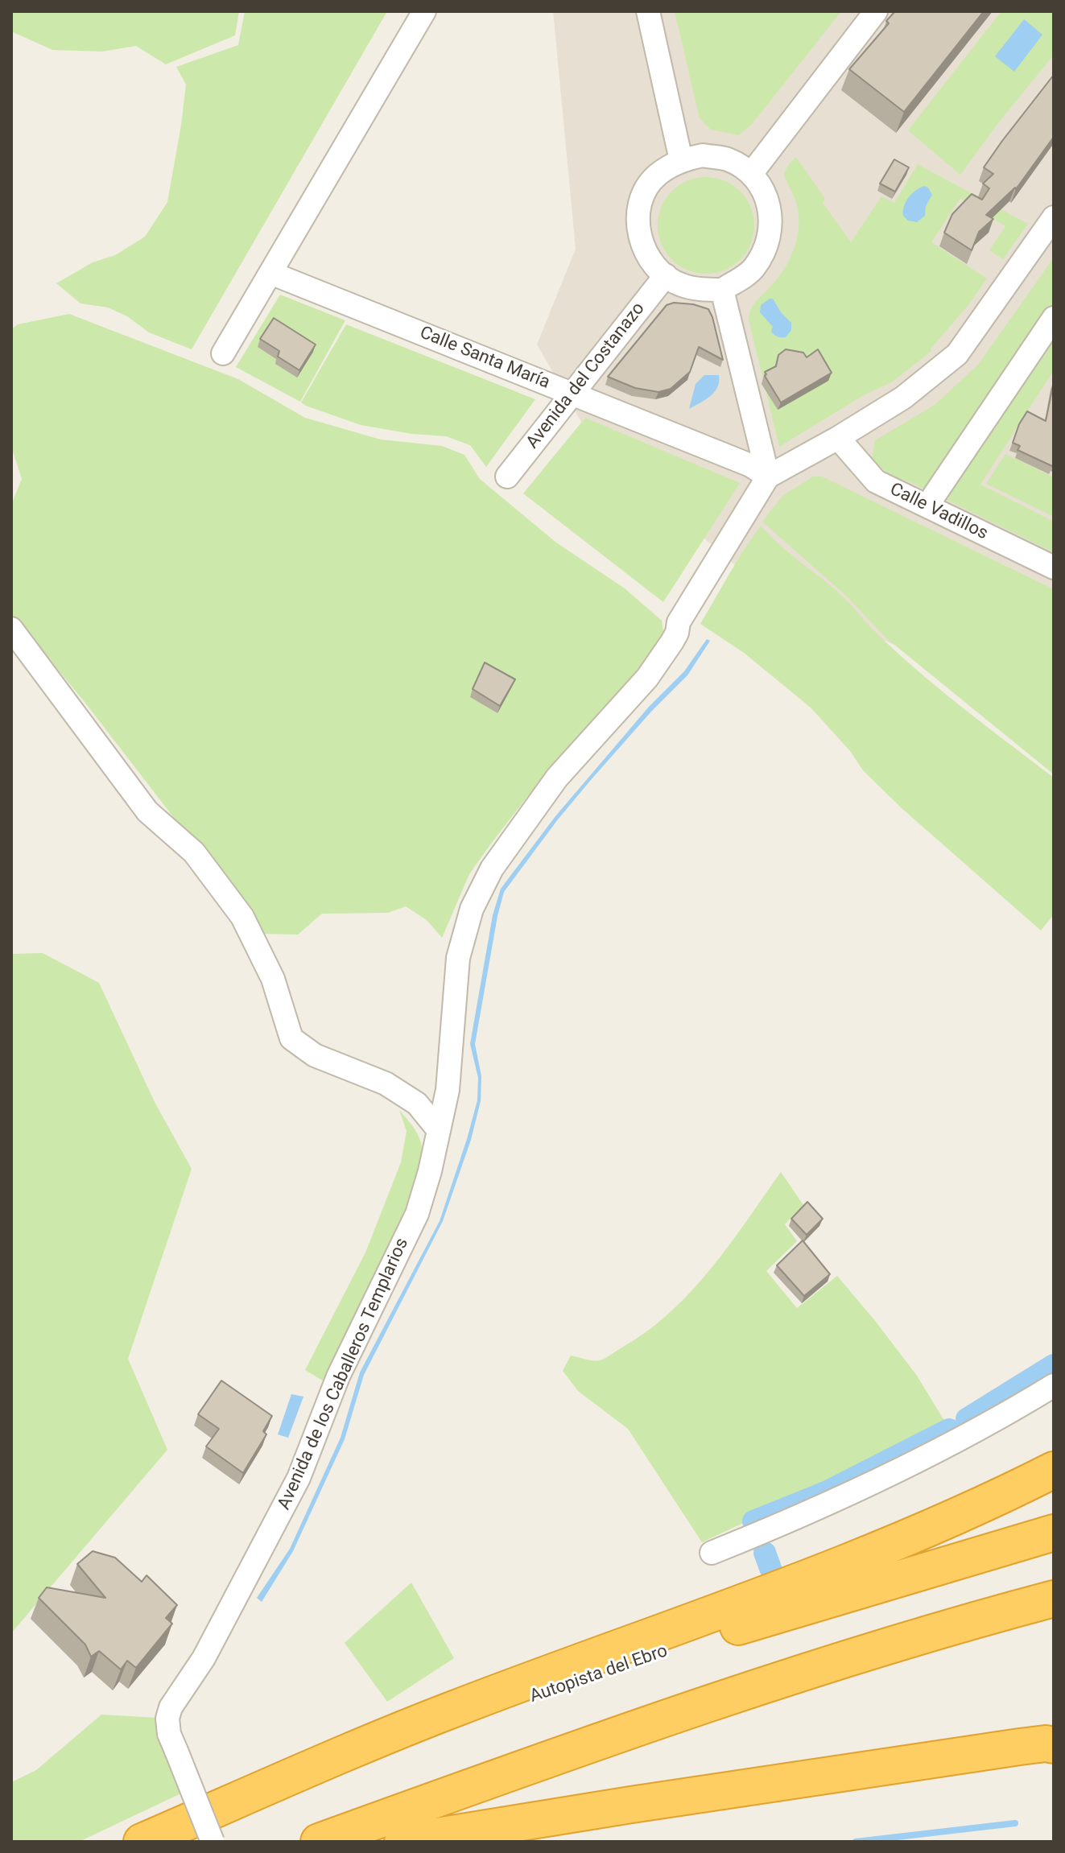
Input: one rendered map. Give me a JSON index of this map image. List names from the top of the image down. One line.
{"streets":{"highway":["Autopista del Ebro"],"street":["Calle Santa María","Avenida del Costanazo","Calle Vadillos","Avenida de los Caballeros Templarios"]},"crossings":[["Calle Santa María","Avenida del Costanazo"],["Calle Santa María","Avenida de los Caballeros Templarios"],["Calle Vadillos","Avenida de los Caballeros Templarios"]]}
